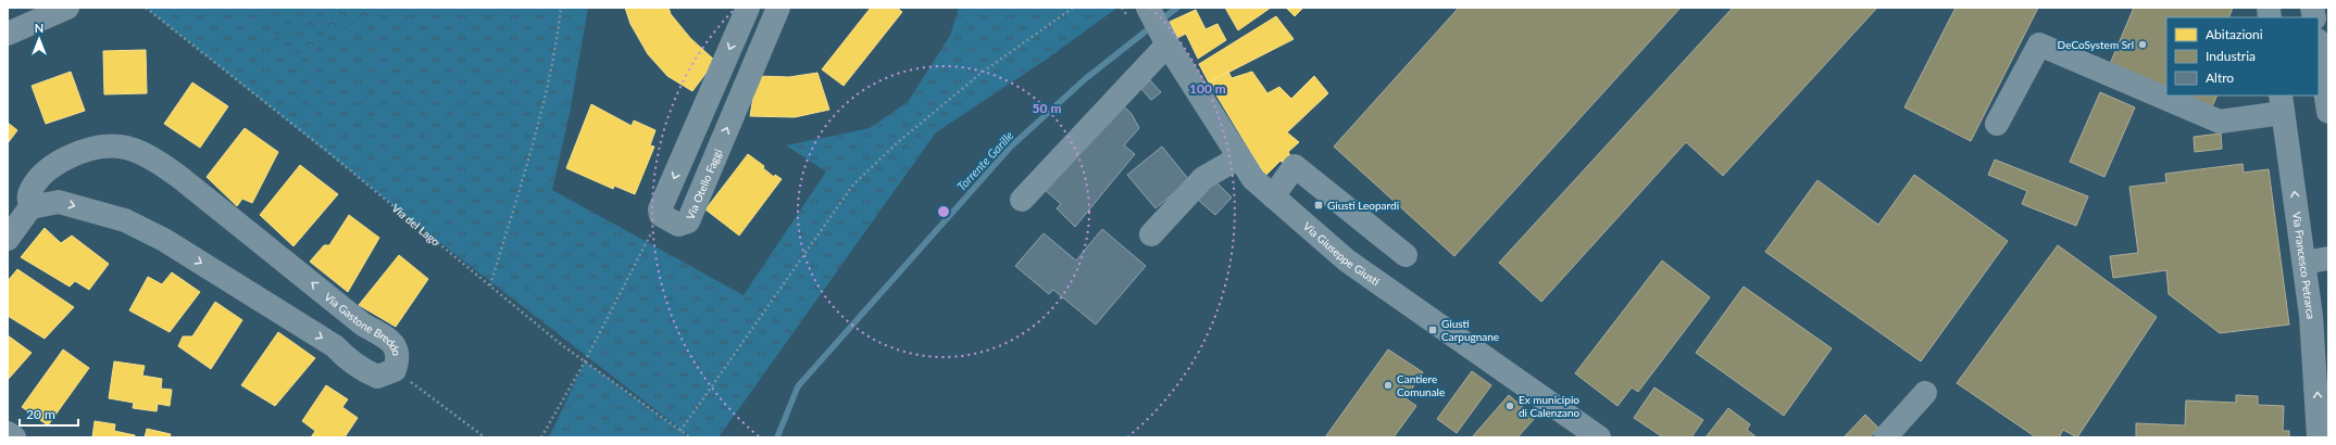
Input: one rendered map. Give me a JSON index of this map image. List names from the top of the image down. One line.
{"streets":{"street":["Via Otello Faggi","Via Giuseppe Giusti","Via Francesco Petrarca","Via Gastone Breddo"],"path":["Via del Lago"]},"one_way":["Via Otello Faggi","Via Francesco Petrarca"],"water":["Torrente Garille"],"places":{"other":["DeCoSystem Srl","Cantiere Comunale","Ex municipio di Calenzano"],"transit":["Giusti Leopardi","Giusti Carpugnane"]},"legend":["Abitazioni","Industria","Altro"],"scale_bar":"20 m","north":"top","rings":["100 m","50 m"]}
